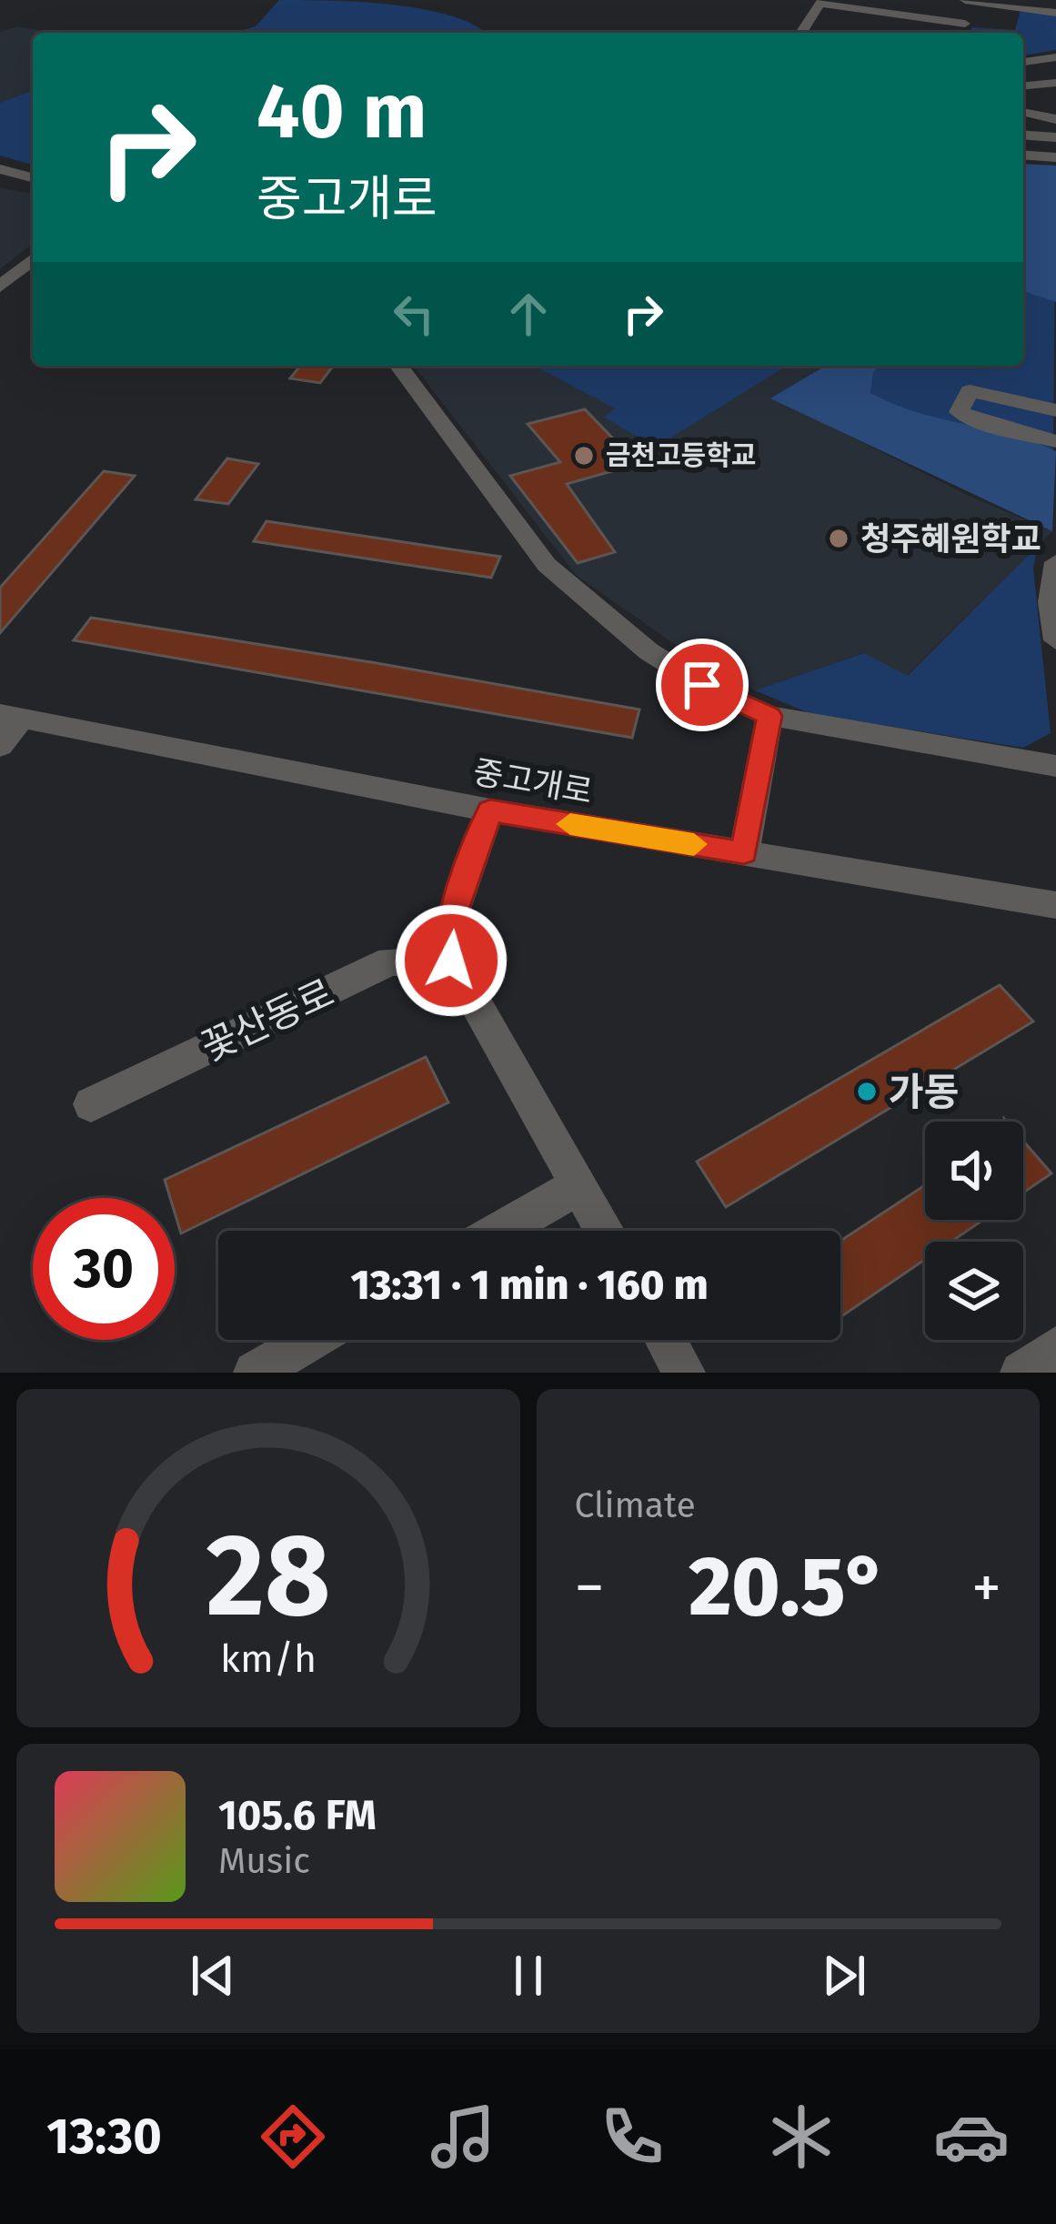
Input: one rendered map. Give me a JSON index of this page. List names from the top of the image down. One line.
{"streets":{"street":["중고개로","꽃산동로"]},"places":["금천고등학교","청주혜원학교","가동"],"page":{"turn":["40 m","중고개로"],"limit":"30","trip":"13:31 · 1 min · 160 m","tile":"Climate","heat":["−","20.5°","+"],"song":["105.6 FM","Music"],"tabs":"13:30","gauge":["28","km/h"]}}
